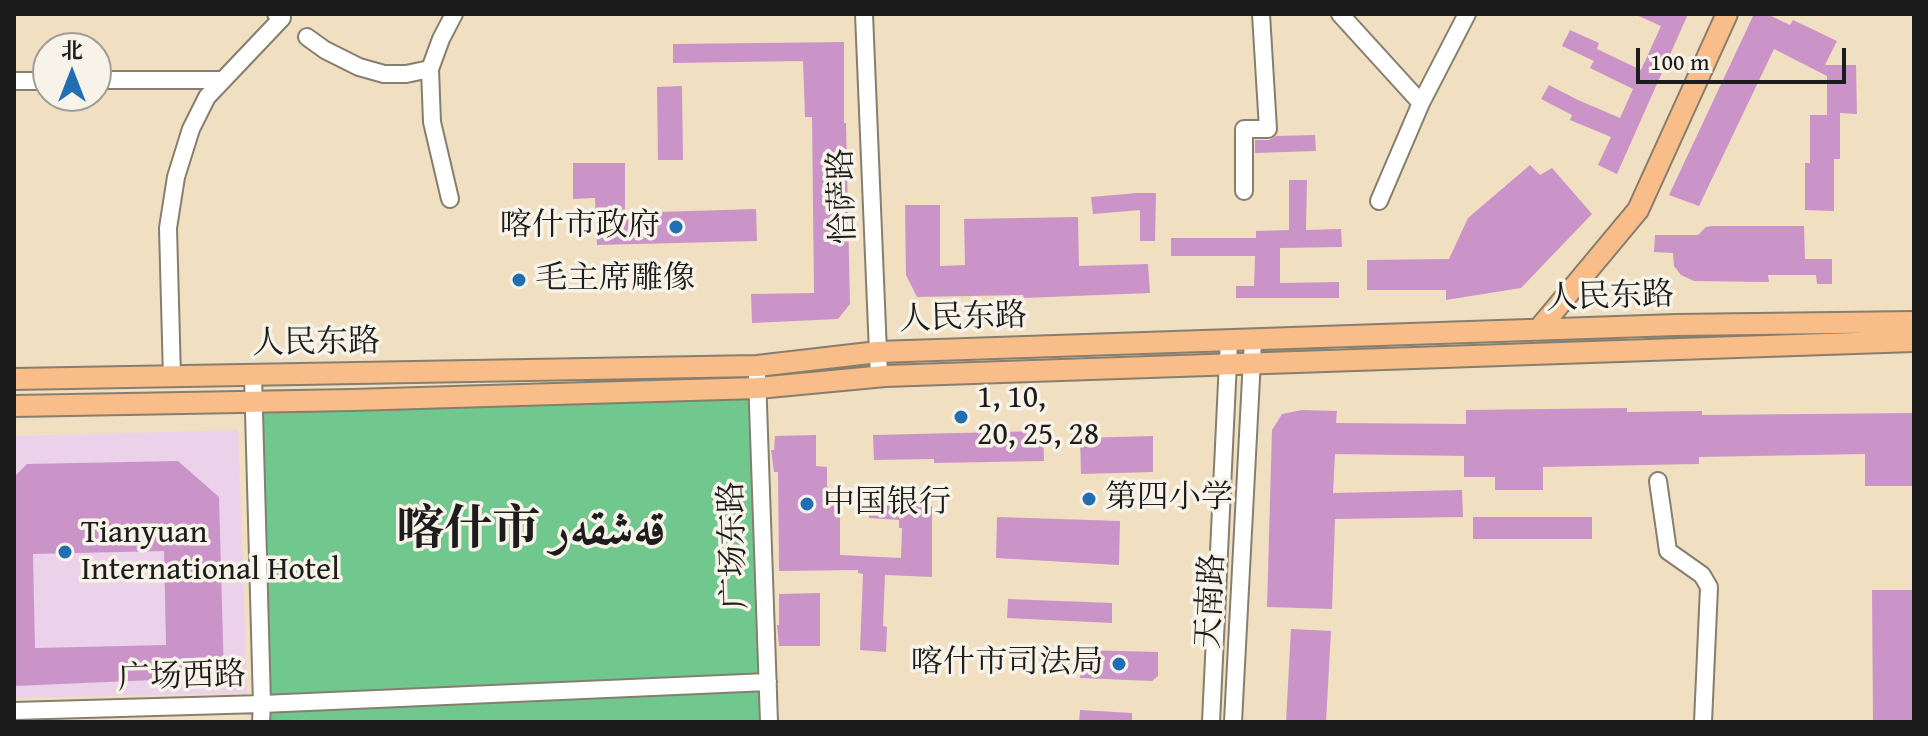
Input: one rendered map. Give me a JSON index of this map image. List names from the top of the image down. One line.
{"streets":{"main road":["人民东路"],"street":["恰萨路","广场东路","天南路","广场西路"]},"crossings":[["恰萨路","人民东路"],["人民东路","广场东路"],["人民东路","天南路"],["人民东路","广场西路"]],"districts":["喀什市 قەشقەر"],"places":["喀什市政府","毛主席雕像","1, 10, 20, 25, 28","第四小学","中国银行","Tianyuan International Hotel","喀什市司法局"],"scale_bar":"100 m","north":"top"}
